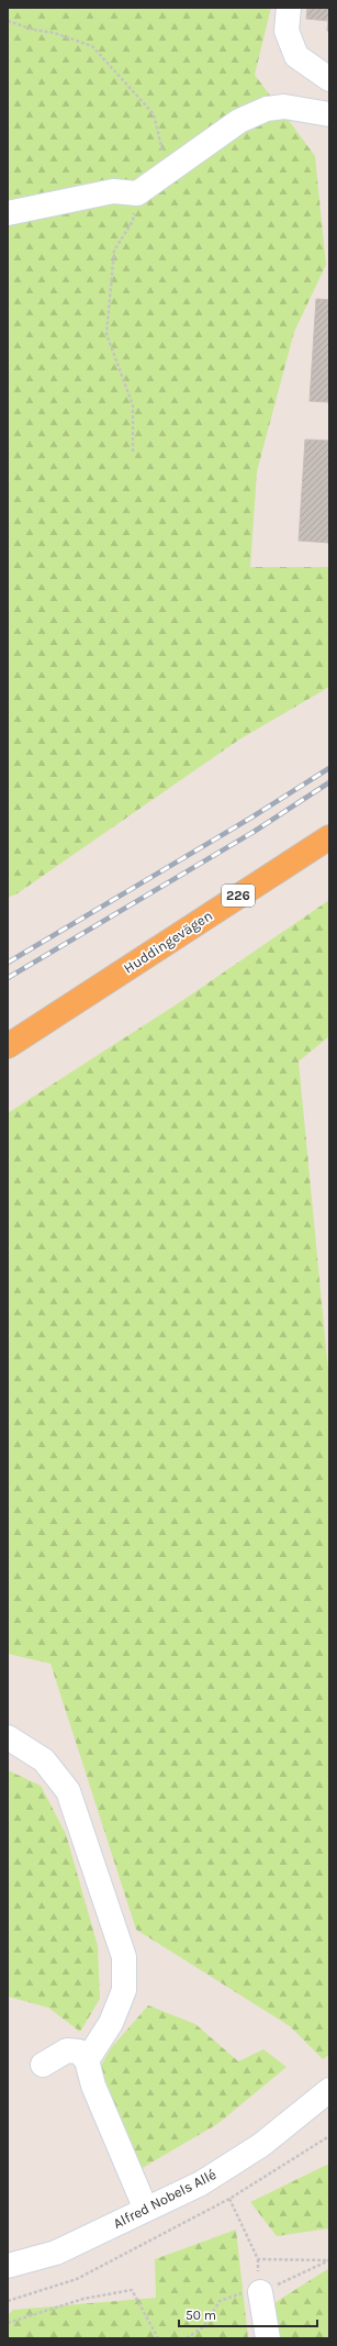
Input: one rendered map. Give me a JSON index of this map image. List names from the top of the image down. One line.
{"streets":{"main road":["226","Huddingevägen"],"street":["Alfred Nobels Allé"]},"scale_bar":"50 m"}
